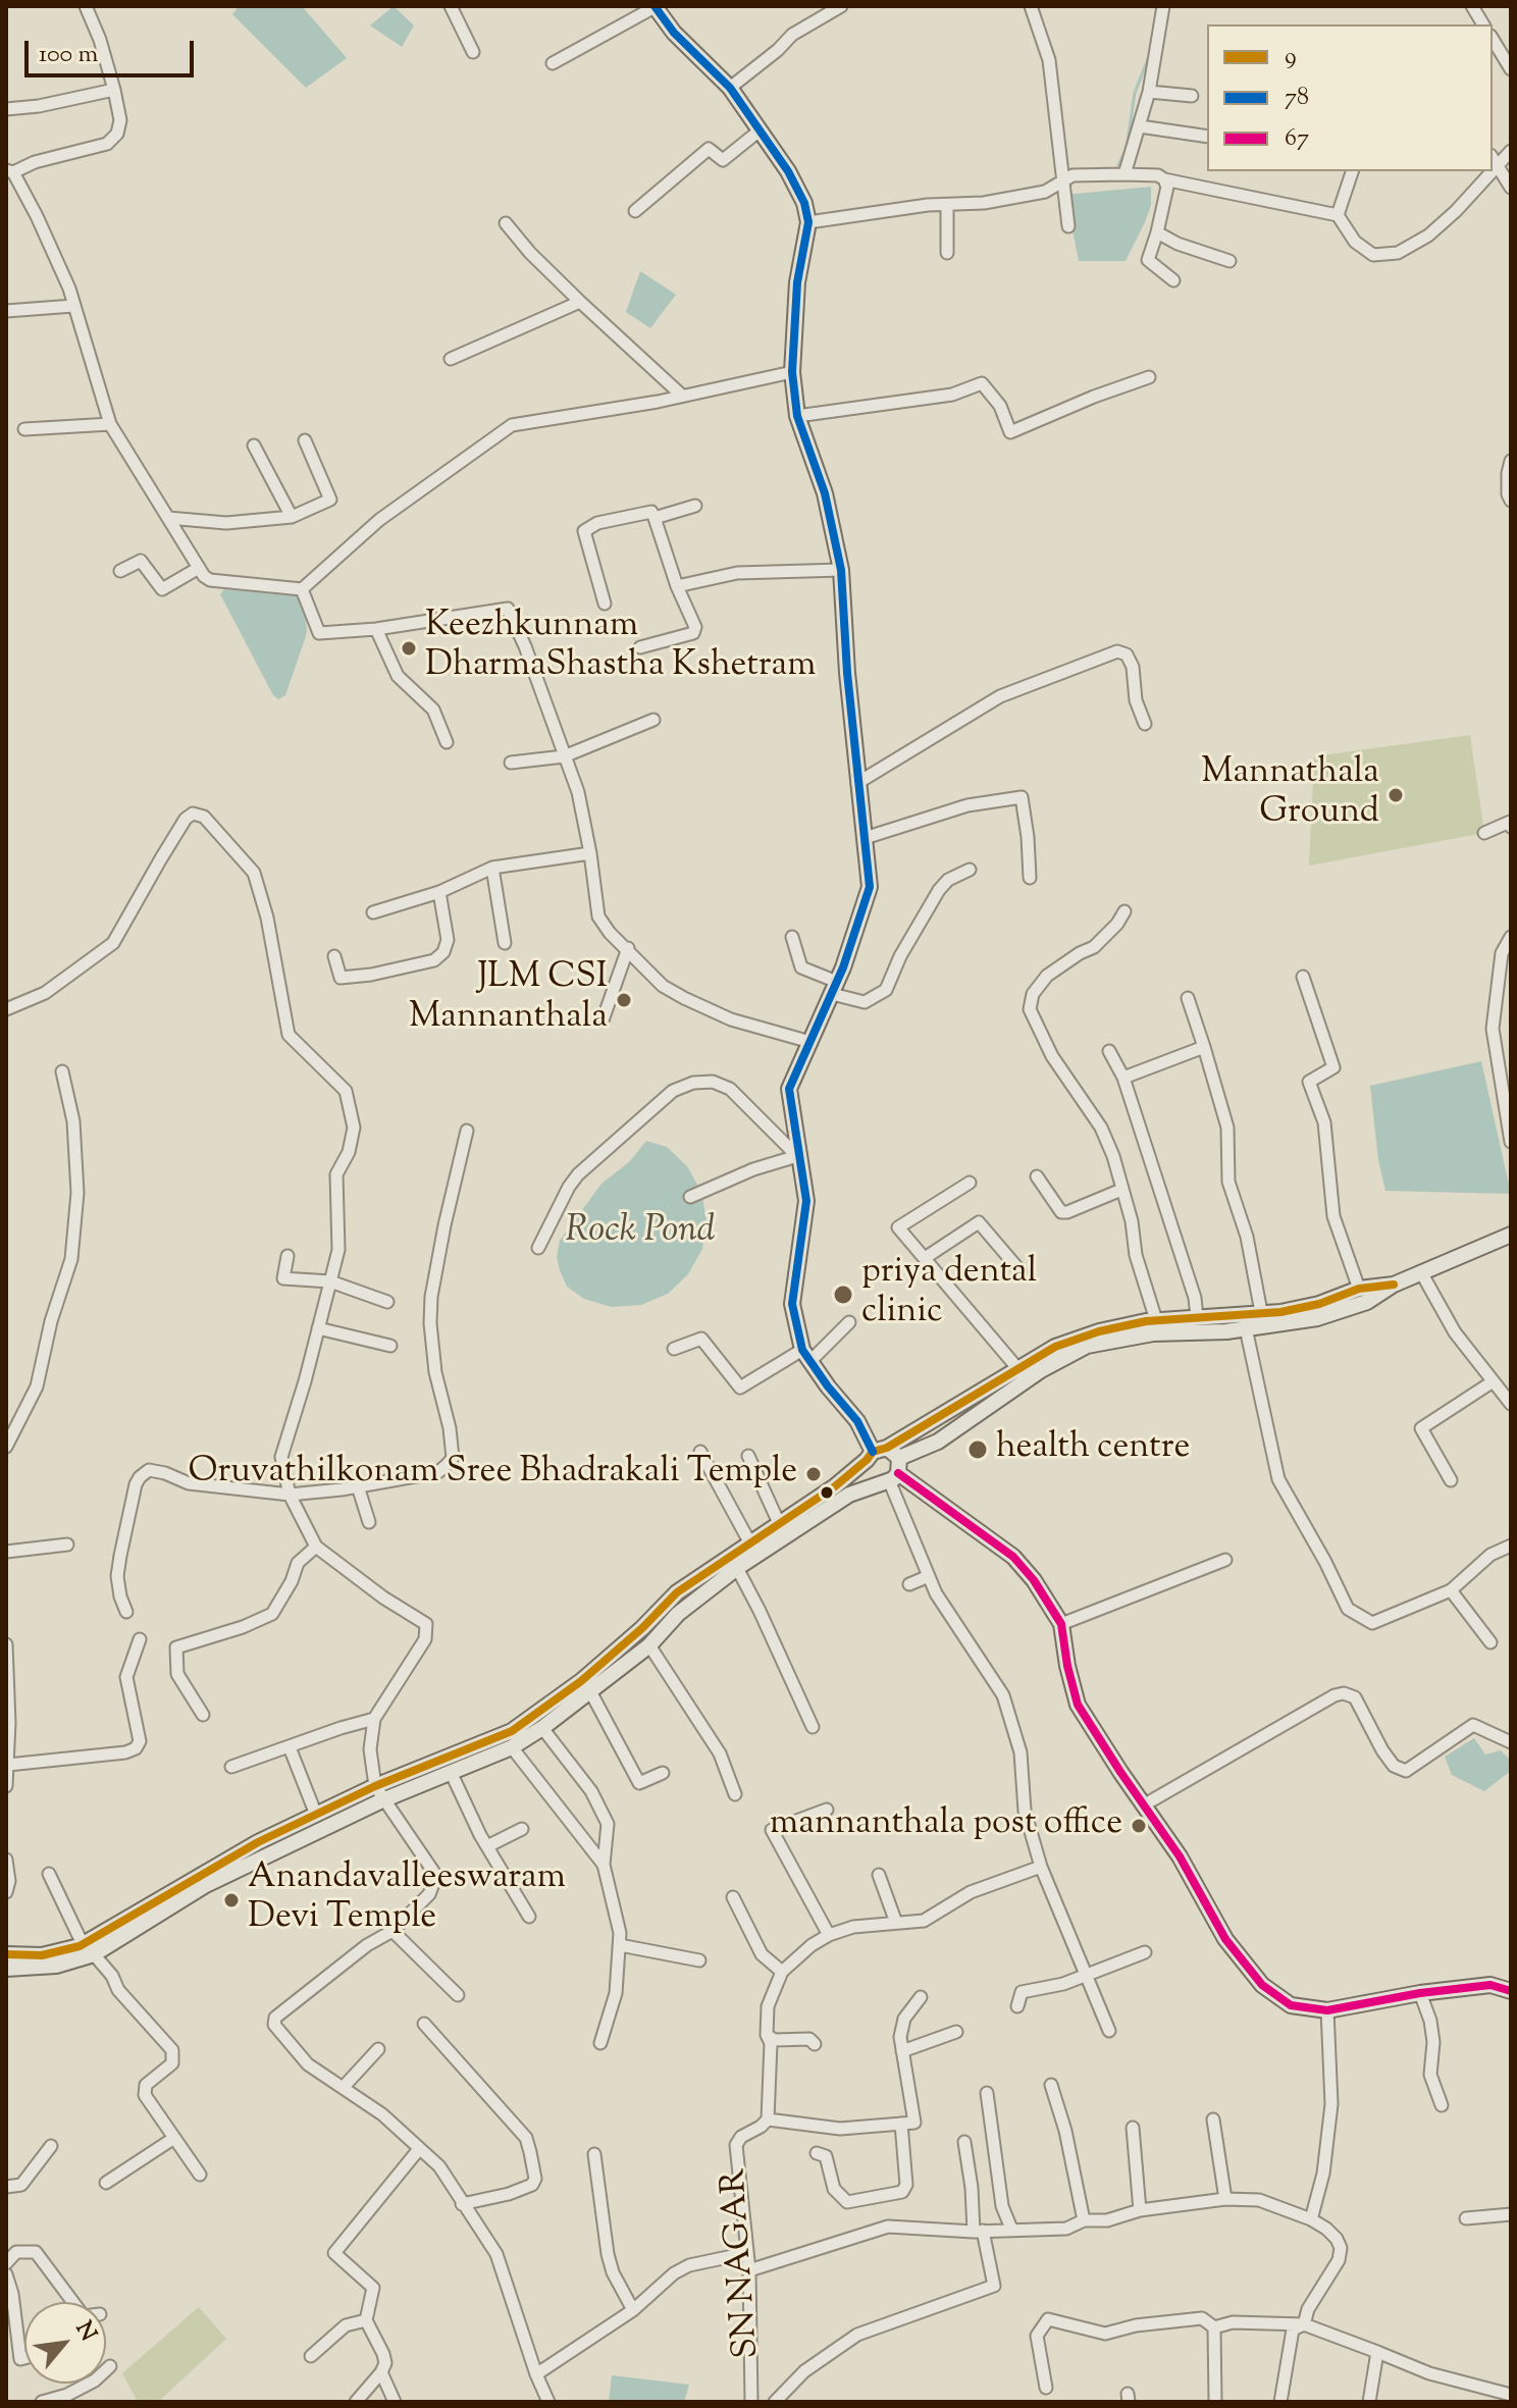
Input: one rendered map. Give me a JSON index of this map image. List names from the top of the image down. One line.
{"streets":{"street":["SN NAGAR"]},"water":["Rock Pond"],"places":["Keezhkunnam DharmaShastha Kshetram","Mannathala Ground","JLM CSI Mannanthala","priya dental clinic","health centre","Oruvathilkonam Sree Bhadrakali Temple","mannanthala post office","Anandavalleeswaram Devi Temple"],"lines":["transit line 78","transit line 9","transit line 67"],"legend":["9","78","67"],"scale_bar":"100 m","north":"top right"}
